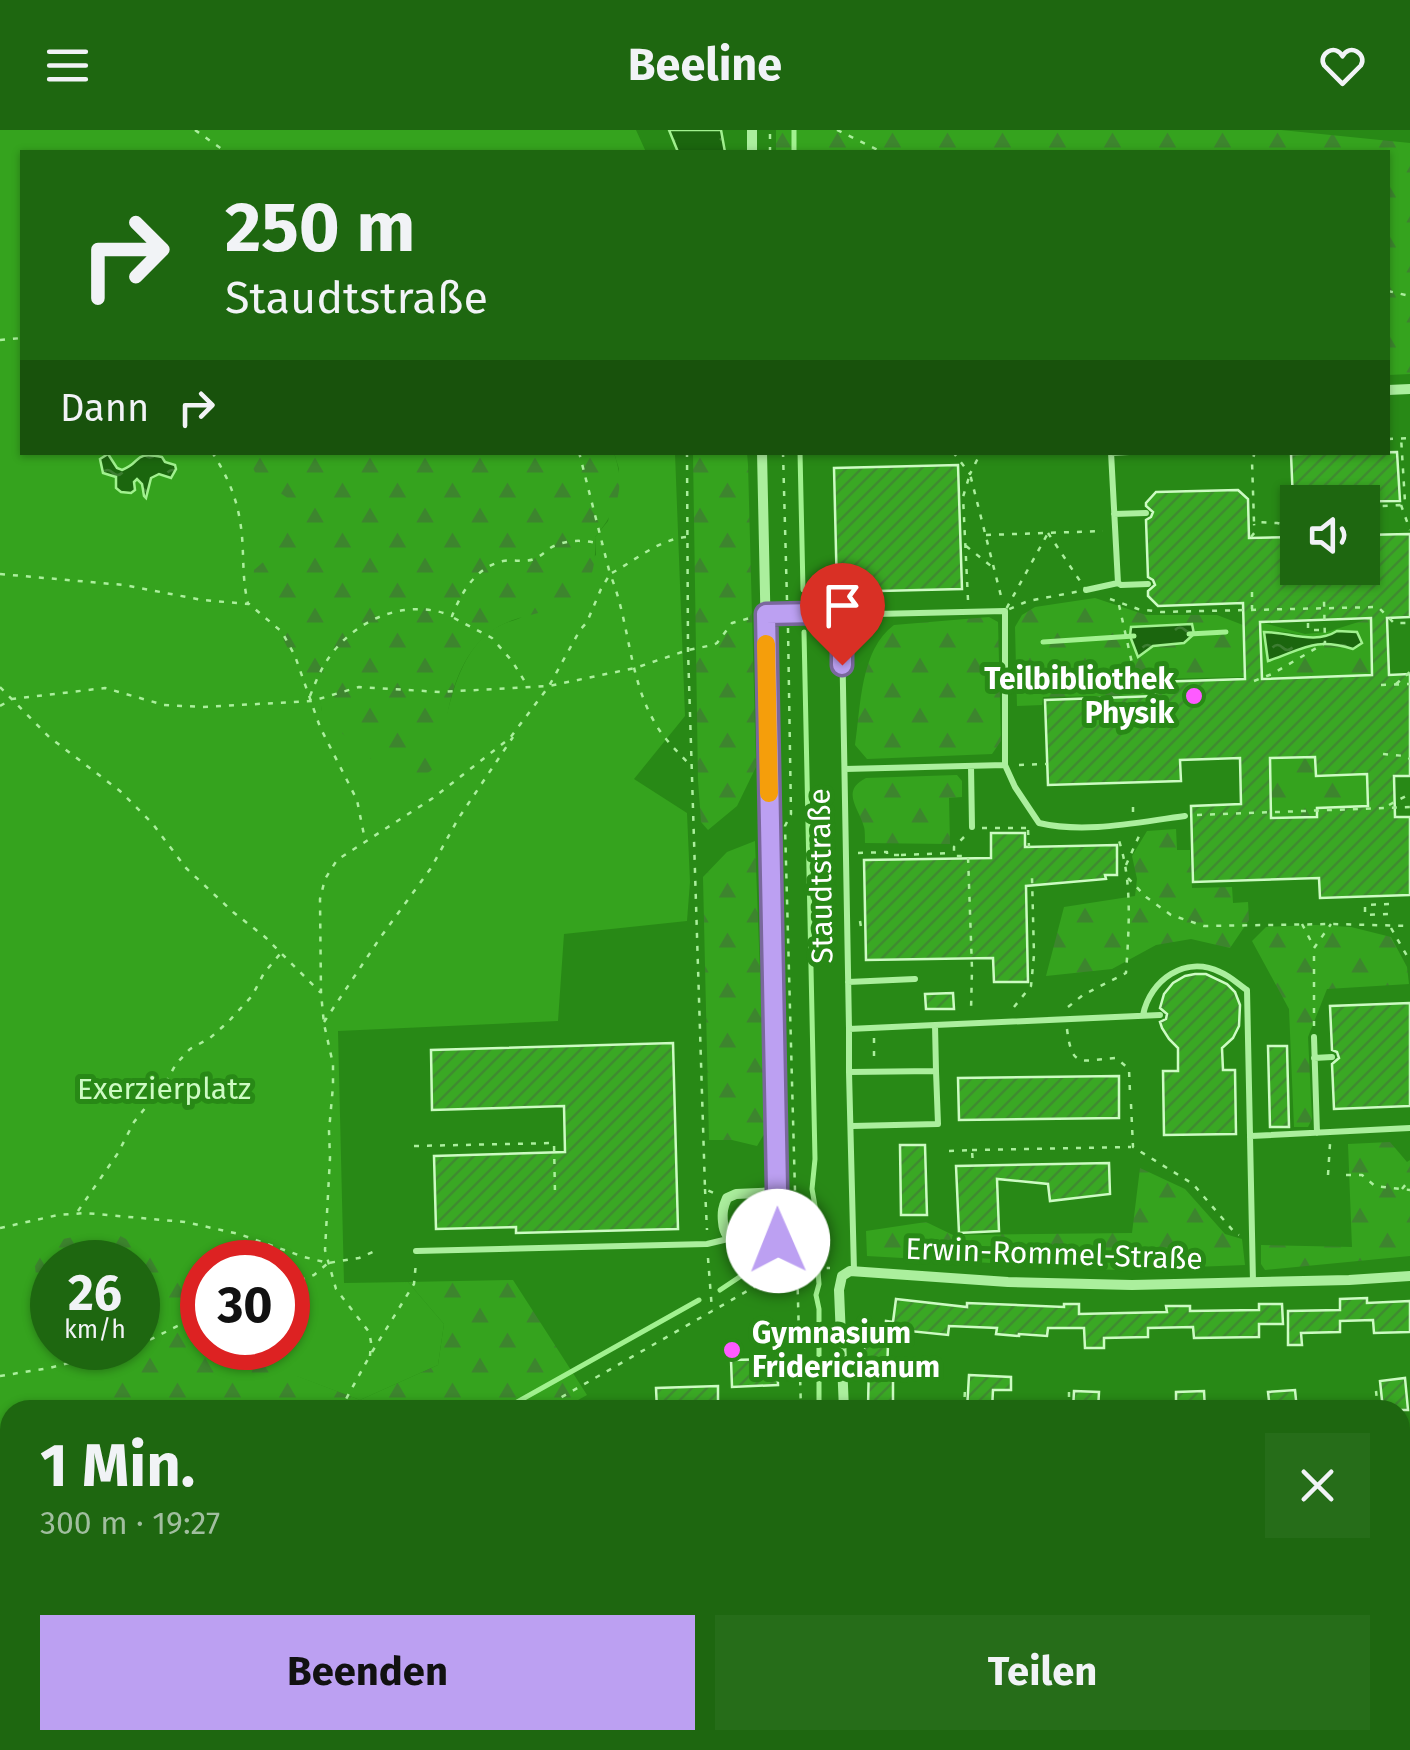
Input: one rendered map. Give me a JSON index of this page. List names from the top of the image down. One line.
{"streets":{"street":["Staudtstraße","Erwin-Rommel-Straße"]},"parks":["Exerzierplatz"],"places":["Teilbibliothek Physik","Gymnasium Fridericianum"],"page":{"header":"Beeline","turn":["250 m","Staudtstraße"],"then":"Dann","speed":"26 km/h","limit":"30","heading":["1 Min.","300 m · 19:27"],"buttons":["Beenden","Teilen"]}}
